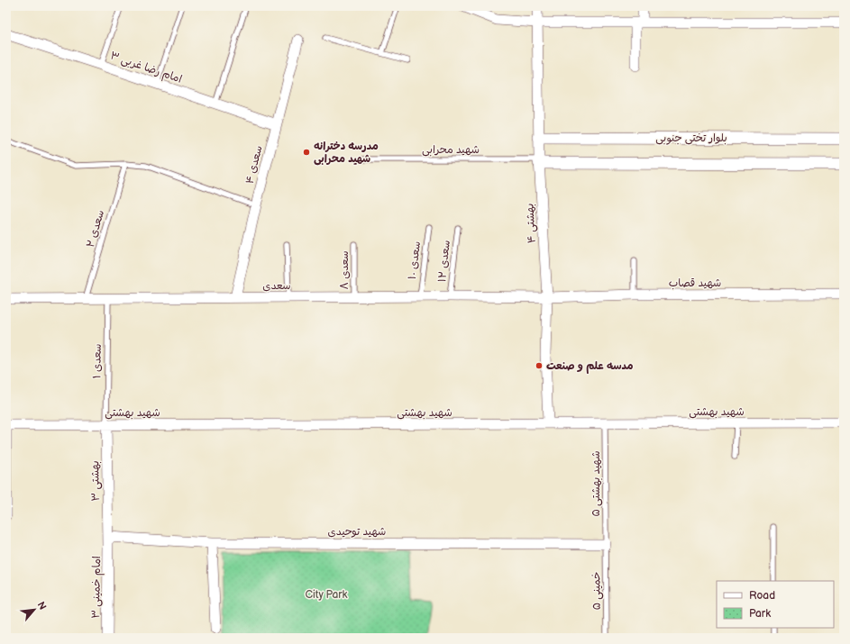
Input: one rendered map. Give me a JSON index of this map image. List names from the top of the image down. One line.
{"streets":{"street":["امام رضا غربی ۳","بلوار تختی جنوبی","سعدی ۴","بهشتی ۴","شهید قصاب","سعدی","شهید بهشتی","بهشتی ۳","شهید توحیدی","امام خمینی ۳"],"lane":["شهید محرابی","سعدی ۲","سعدی ۱۰","سعدی ۱۲","سعدی ۸","سعدی ۱","شهید بهشتی ۵","خمینی ۵"]},"crossings":[["امام رضا غربی ۳","سعدی ۴"],["بلوار تختی جنوبی","بهشتی ۴"],["شهید محرابی","بهشتی ۴"],["سعدی ۴","سعدی"],["بهشتی ۴","شهید قصاب"],["بهشتی ۴","سعدی"],["بهشتی ۴","شهید بهشتی"],["سعدی ۲","سعدی"],["سعدی ۱۰","سعدی"],["سعدی ۱۲","سعدی"],["سعدی ۸","سعدی"],["شهید قصاب","سعدی"],["سعدی","سعدی ۱"],["سعدی ۱","شهید بهشتی"],["سعدی ۱","بهشتی ۳"],["شهید بهشتی","بهشتی ۳"],["شهید بهشتی","شهید بهشتی ۵"],["بهشتی ۳","شهید توحیدی"],["بهشتی ۳","امام خمینی ۳"],["شهید بهشتی ۵","شهید توحیدی"],["شهید بهشتی ۵","خمینی ۵"],["شهید توحیدی","امام خمینی ۳"],["شهید توحیدی","خمینی ۵"]],"parks":["City Park"],"places":["مدرسه دخترانه شهید محرابی","مدسه علم و صنعت"],"legend":["Road","Park"],"north":"top right"}
